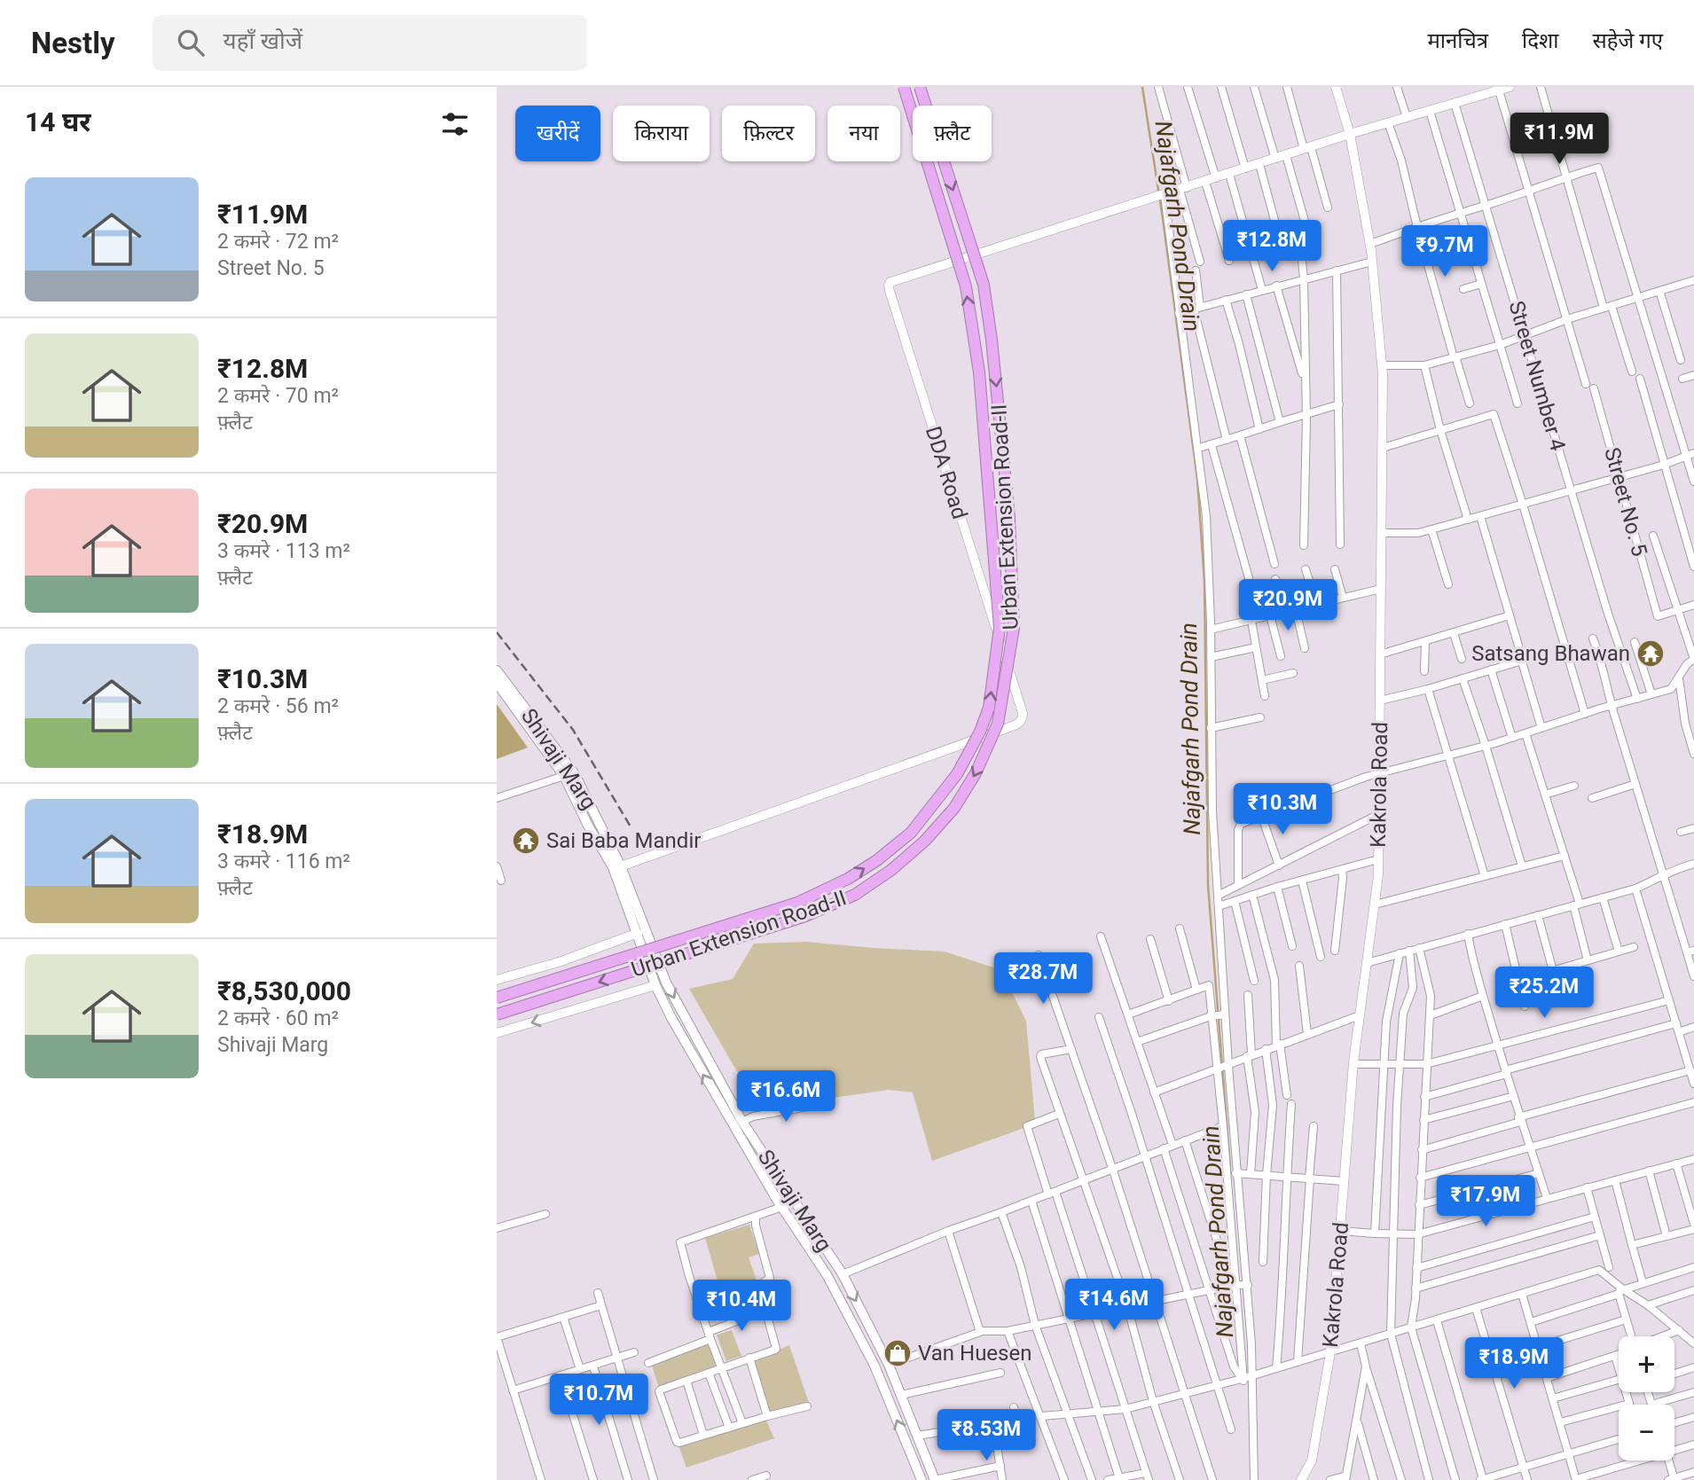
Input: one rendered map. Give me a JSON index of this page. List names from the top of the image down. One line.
{"streets":{"highway":["Urban Extension Road-II"],"main road":["Shivaji Marg"],"street":["Street Number 4","DDA Road","Street No. 5","Kakrola Road"]},"crossings":[["Street Number 4","DDA Road"],["DDA Road","Shivaji Marg"],["DDA Road","Kakrola Road"]],"water":["Najafgarh Pond Drain"],"places":{"temple":["Satsang Bhawan","Sai Baba Mandir"],"shop":["Van Huesen"]},"page":{"header":"Nestly","search":"यहाँ खोजें","nav":["मानचित्र","दिशा","सहेजे गए"],"heading":"14 घर","chip":["खरीदें","किराया","फ़िल्टर","नया","फ़्लैट"],"price":["₹11.9M","₹12.8M","₹9.7M","₹20.9M","₹10.3M","₹28.7M","₹25.2M","₹16.6M","₹17.9M","₹14.6M","₹10.4M","₹18.9M","₹10.7M","₹8.53M"],"list":[{"name":"₹11.9M","note":"2 कमरे · 72 m² · Street No. 5"},{"name":"₹12.8M","note":"2 कमरे · 70 m² · फ़्लैट"},{"name":"₹20.9M","note":"3 कमरे · 113 m² · फ़्लैट"},{"name":"₹10.3M","note":"2 कमरे · 56 m² · फ़्लैट"},{"name":"₹18.9M","note":"3 कमरे · 116 m² · फ़्लैट"},{"name":"₹8,530,000","note":"2 कमरे · 60 m² · Shivaji Marg"}],"map_buttons":["+","−"]}}
